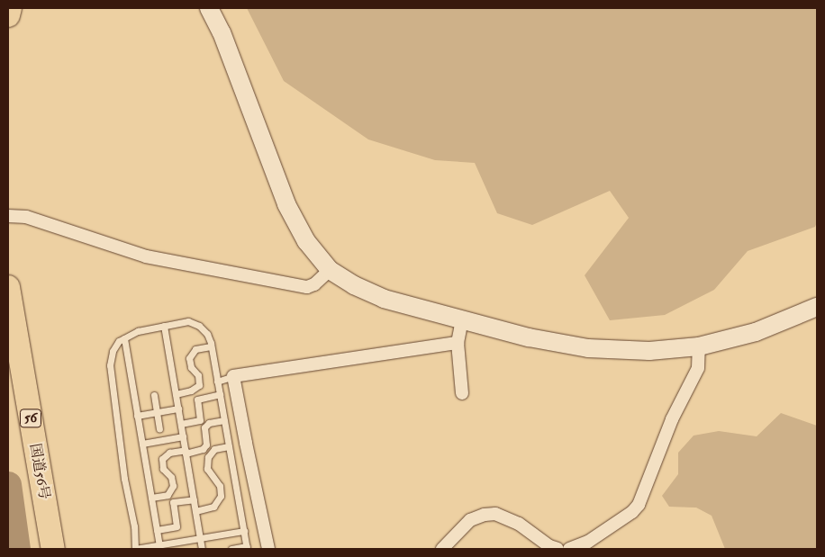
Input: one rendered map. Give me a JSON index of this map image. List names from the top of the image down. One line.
{"streets":{"highway":["56","国道56号"]}}
